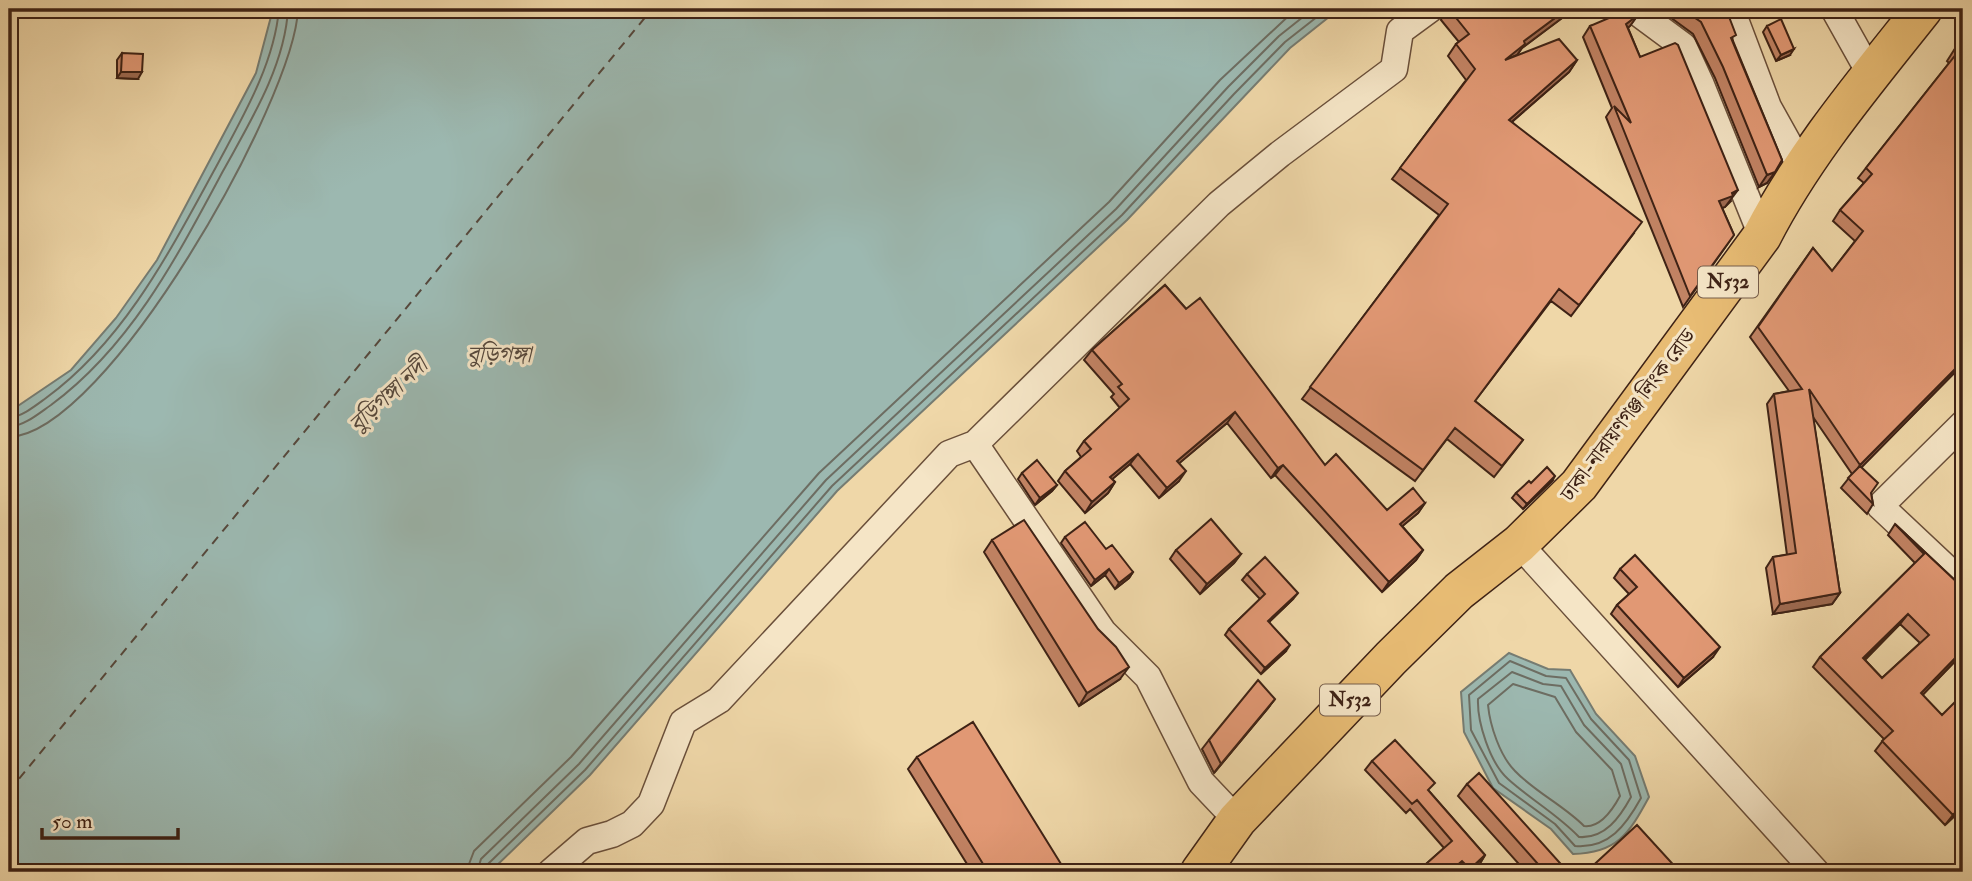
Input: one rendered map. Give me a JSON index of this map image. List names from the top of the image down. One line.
{"streets":{"highway":["N532","ঢাকা-নারায়ণগঞ্জ লিংক রোড"]},"water":["বুড়িগঙ্গা","বুড়িগঙ্গা নদী"],"scale_bar":"50 m"}
